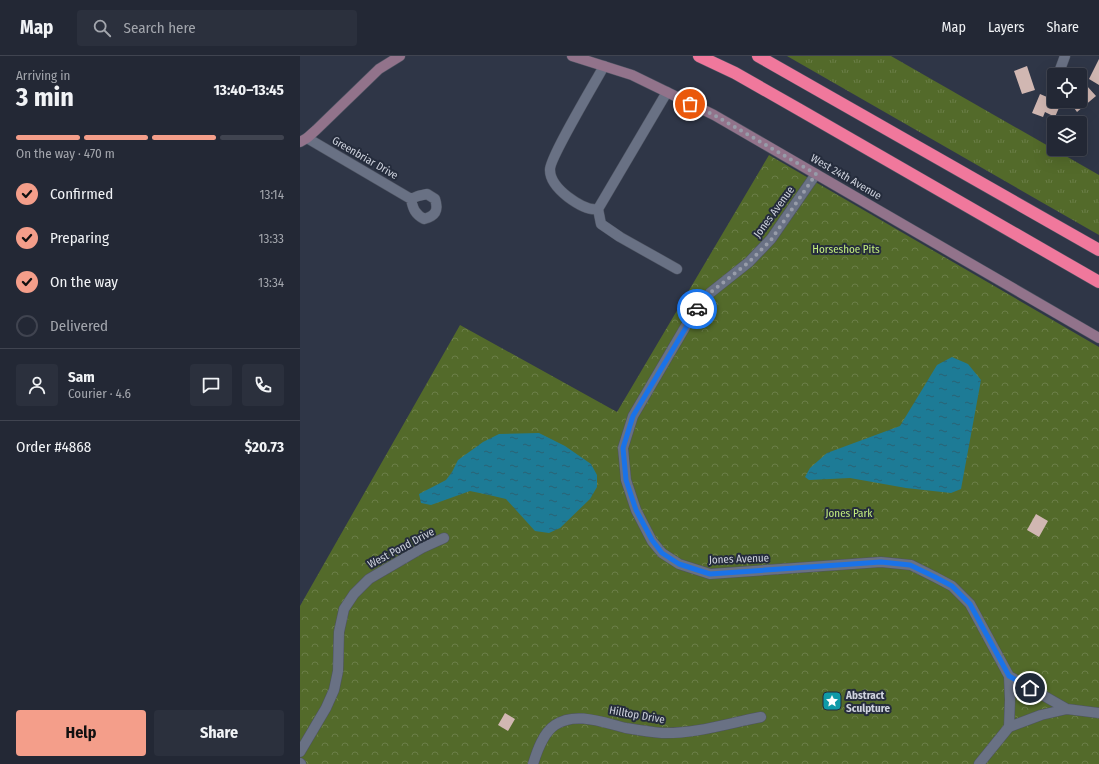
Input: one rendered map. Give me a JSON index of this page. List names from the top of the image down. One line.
{"streets":{"street":["Greenbriar Drive","West 24th Avenue","Jones Avenue","West Pond Drive","Hilltop Drive"]},"crossings":[["West 24th Avenue","Jones Avenue"]],"parks":["Horseshoe Pits","Jones Park"],"places":{"place":["Abstract Sculpture"]},"page":{"header":"Map","search":"Search here","nav":["Map","Layers","Share"],"heading":["3 min","Arriving in","13:40–13:45"],"panel":["Sam","Courier · 4.6","Order #4868","$20.73"],"bar":"On the way · 470 m","list":[["Confirmed","13:14"],["Preparing","13:33"],["On the way","13:34"],"Delivered"],"buttons":["Help","Share"]}}
